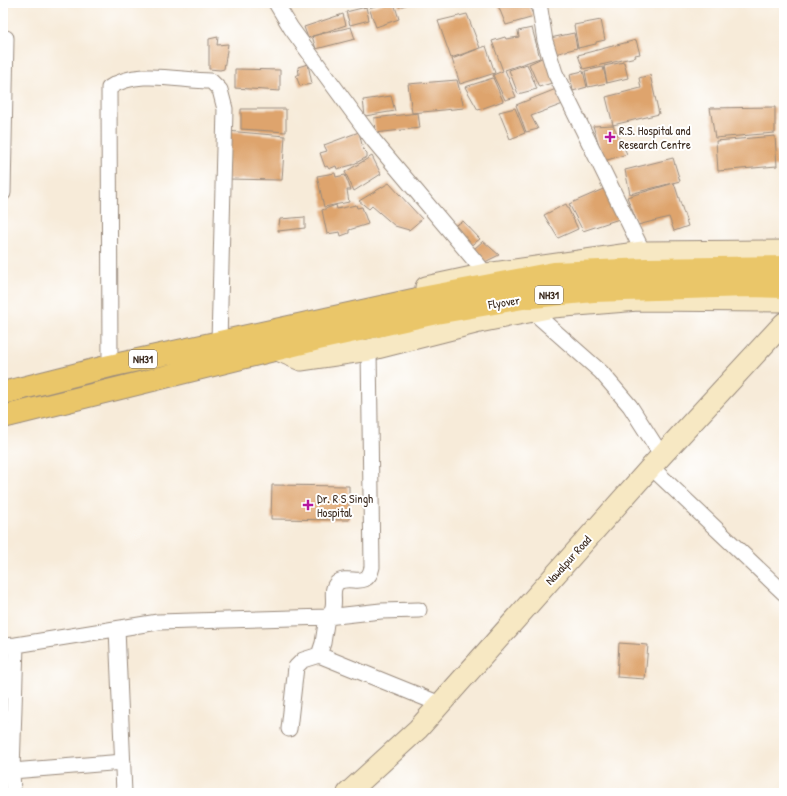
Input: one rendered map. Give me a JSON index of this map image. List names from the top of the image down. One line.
{"streets":{"highway":["NH31","Flyover"],"street":["Nawalpur Road"]},"crossings":[["NH31","Flyover"]],"places":{"health":["R.S. Hospital and Research Centre","Dr. R S Singh Hospital"]}}
